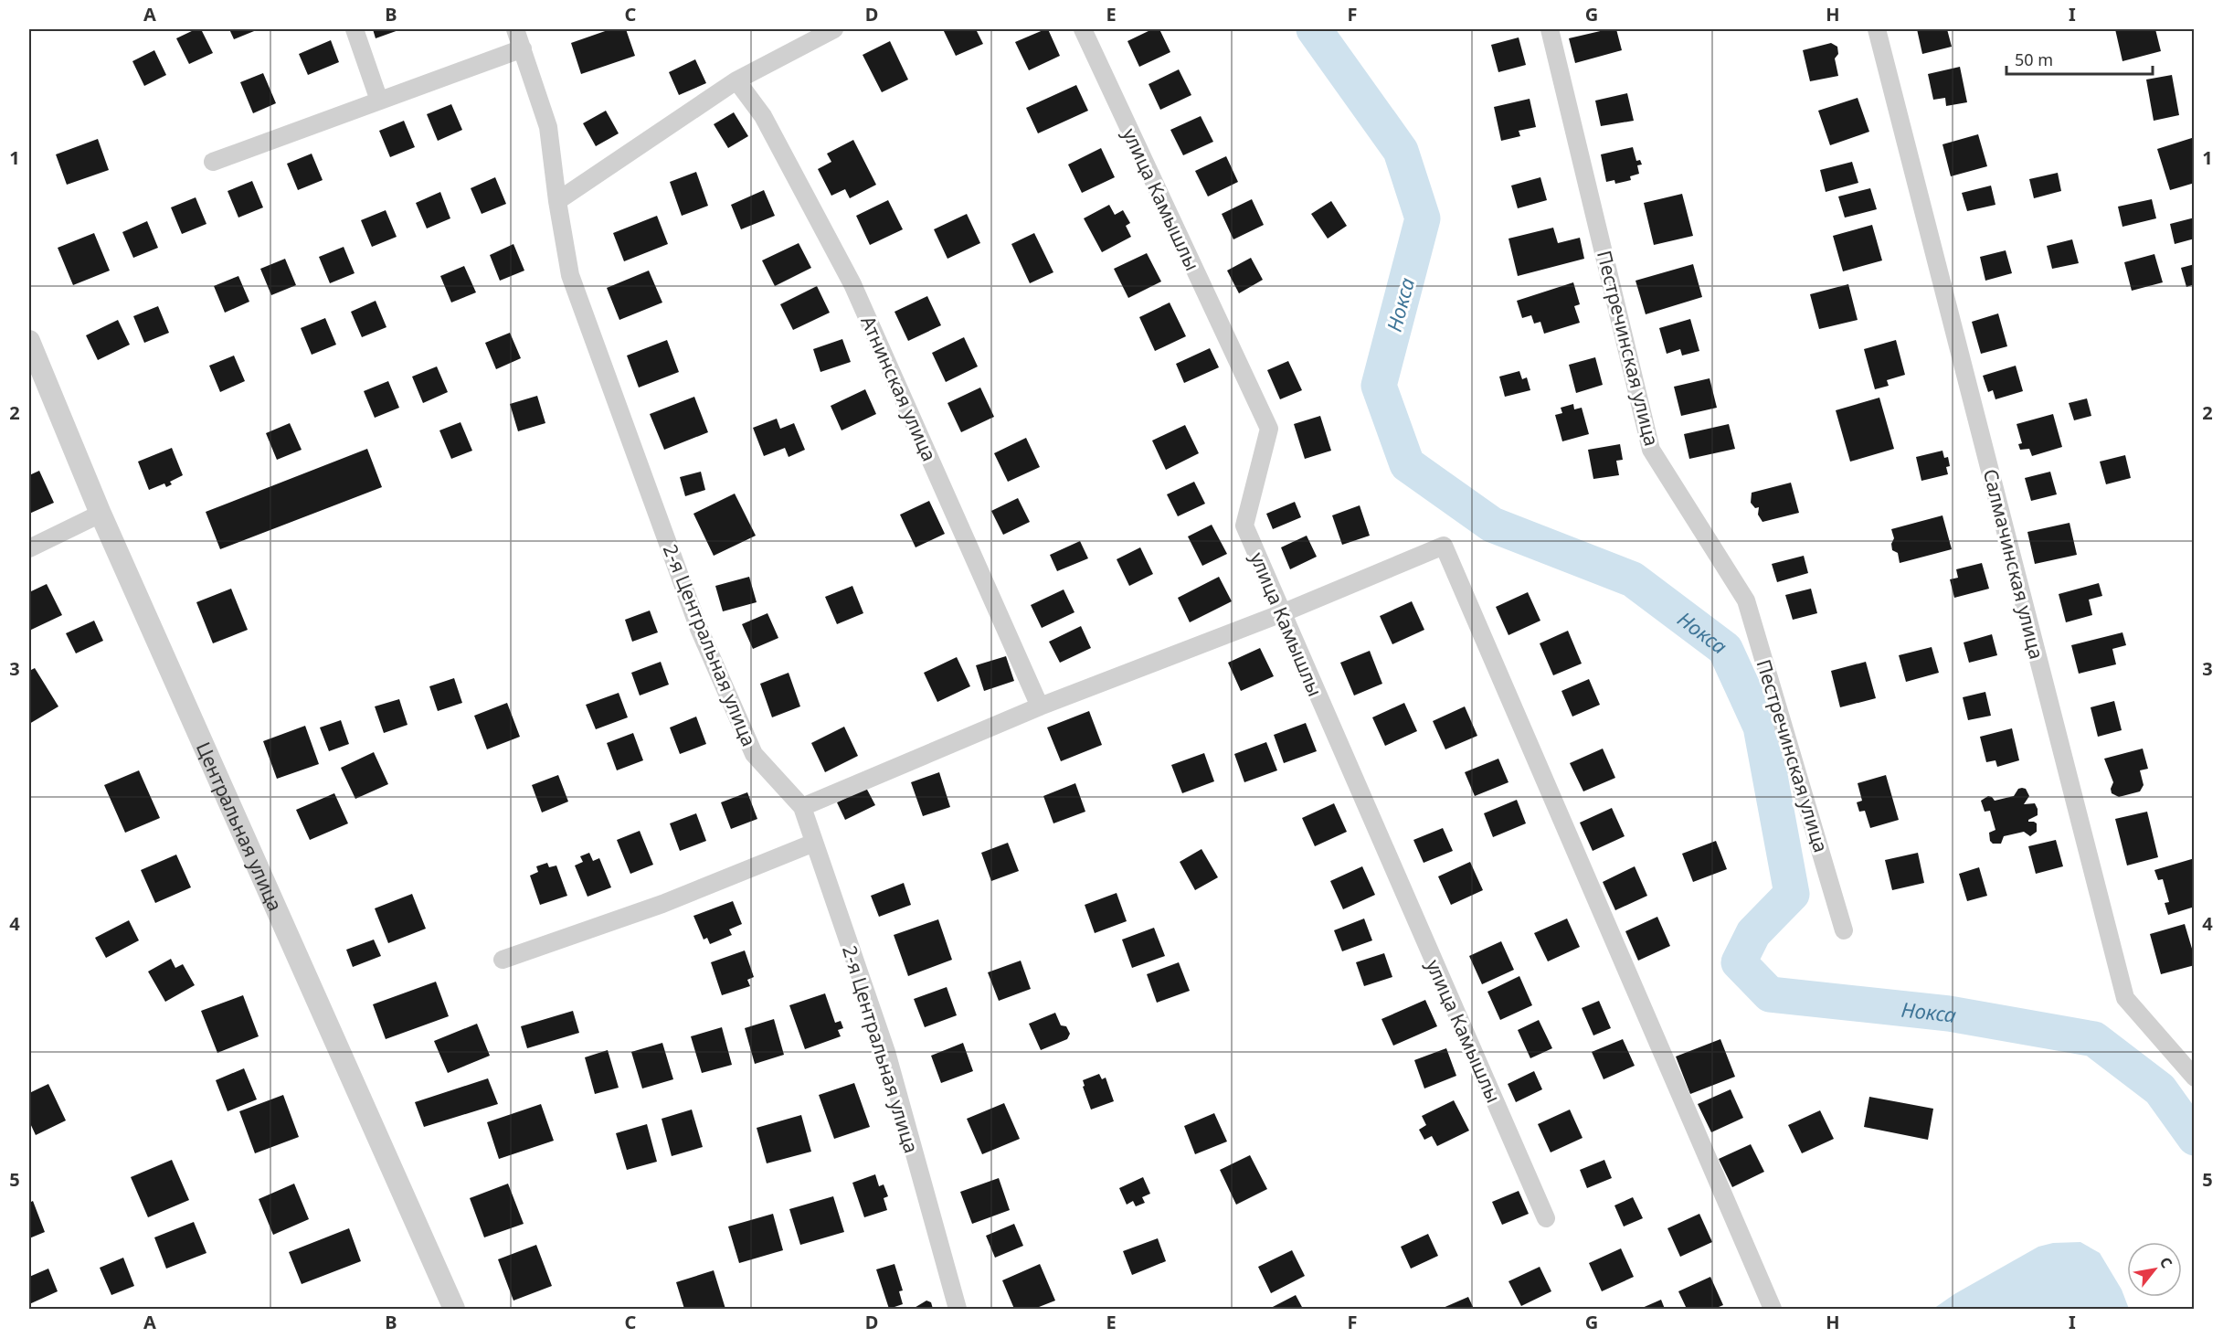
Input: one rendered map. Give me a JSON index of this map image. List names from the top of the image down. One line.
{"streets":{"street":["улица Камышлы","Пестречинская улица","Атнинская улица","Салмачинская улица","2-я Центральная улица","Центральная улица"]},"water":["Нокса"],"scale_bar":"50 m","north":"top right","grid":{"columns":["A","B","C","D","E","F","G","H","I"],"rows":["1","2","3","4","5"]}}
